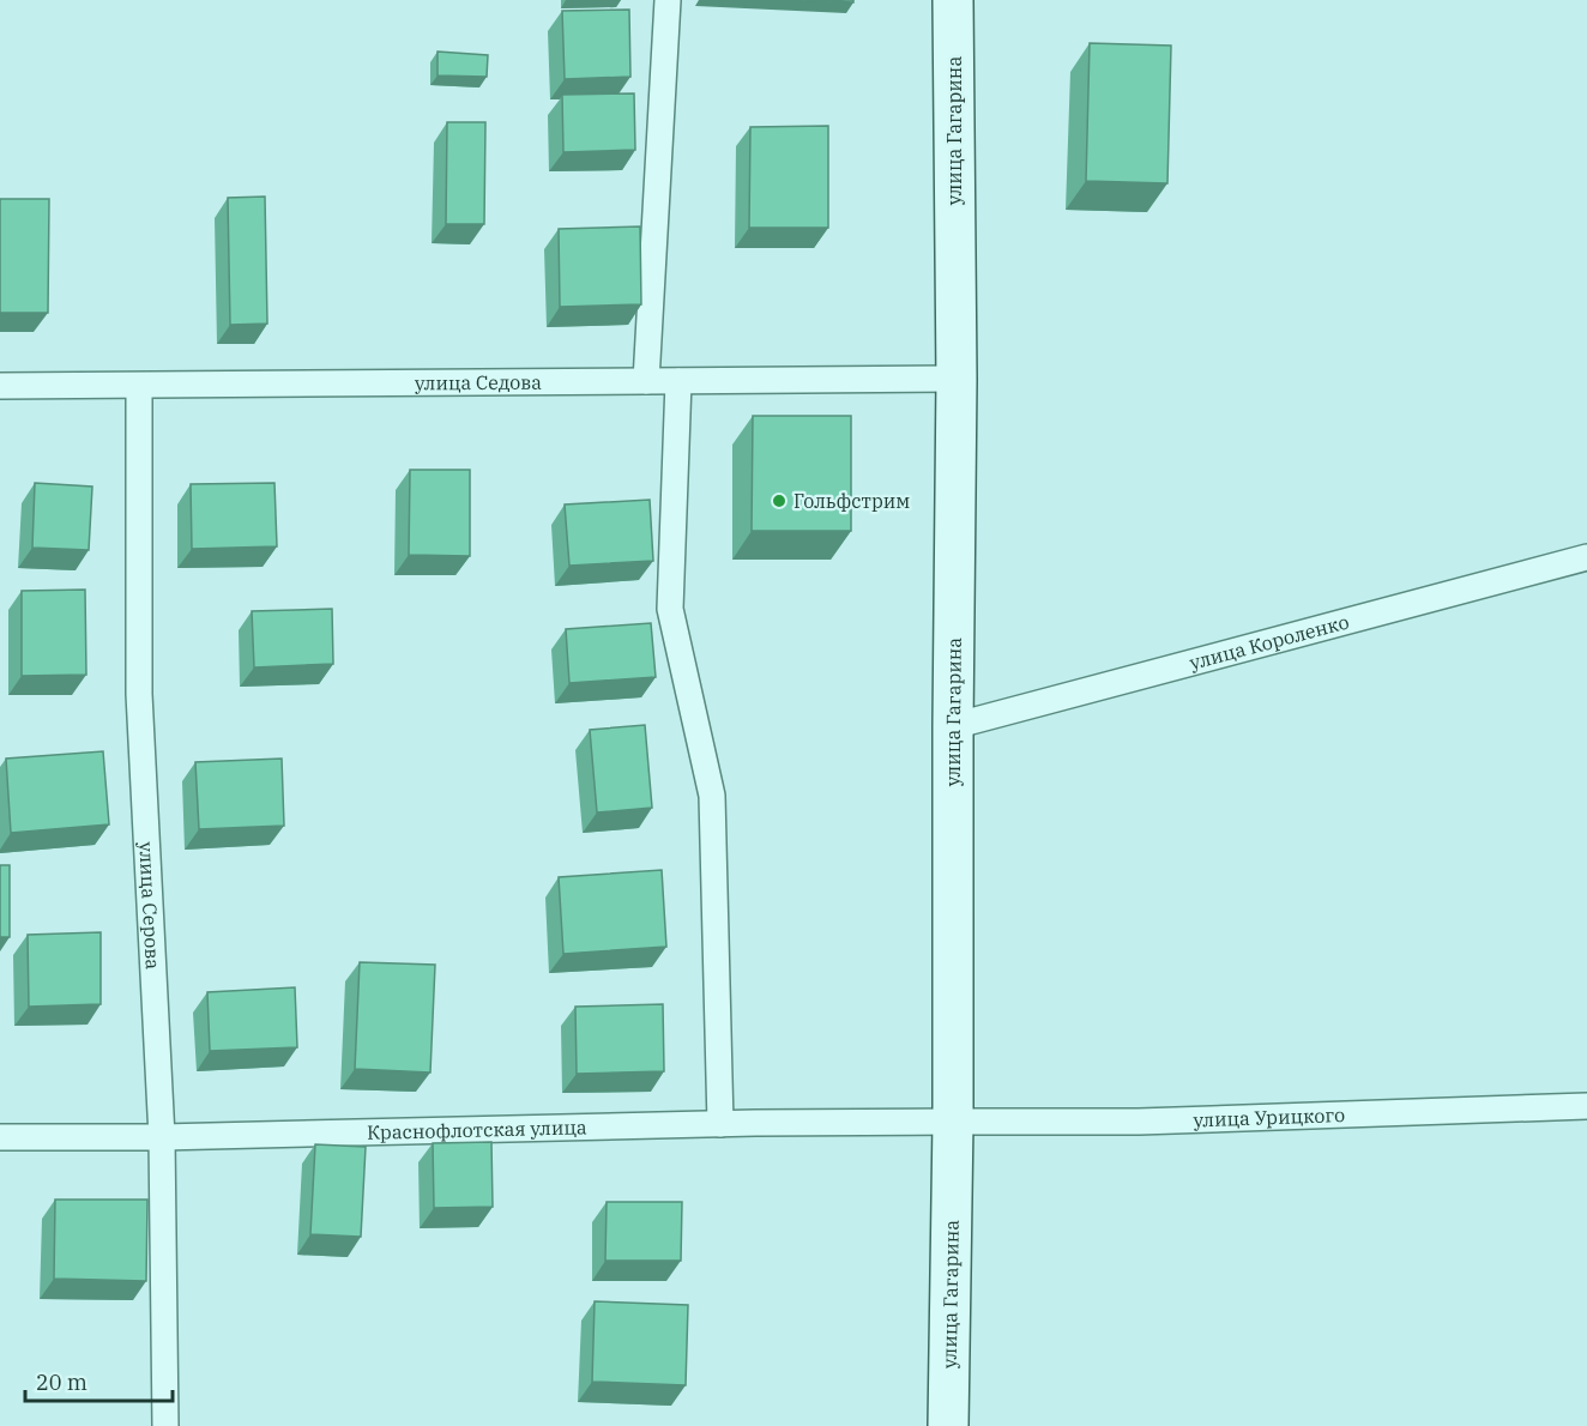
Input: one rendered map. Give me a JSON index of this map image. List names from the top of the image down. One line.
{"streets":{"main road":["улица Гагарина"],"lane":["улица Седова","улица Короленко","улица Серова","улица Урицкого","Краснофлотская улица"]},"crossings":[["улица Гагарина","улица Седова"],["улица Гагарина","улица Короленко"],["улица Гагарина","улица Урицкого"],["улица Гагарина","Краснофлотская улица"],["улица Седова","улица Серова"],["улица Серова","Краснофлотская улица"],["улица Урицкого","Краснофлотская улица"]],"places":["Гольфстрим"],"scale_bar":"20 m"}
